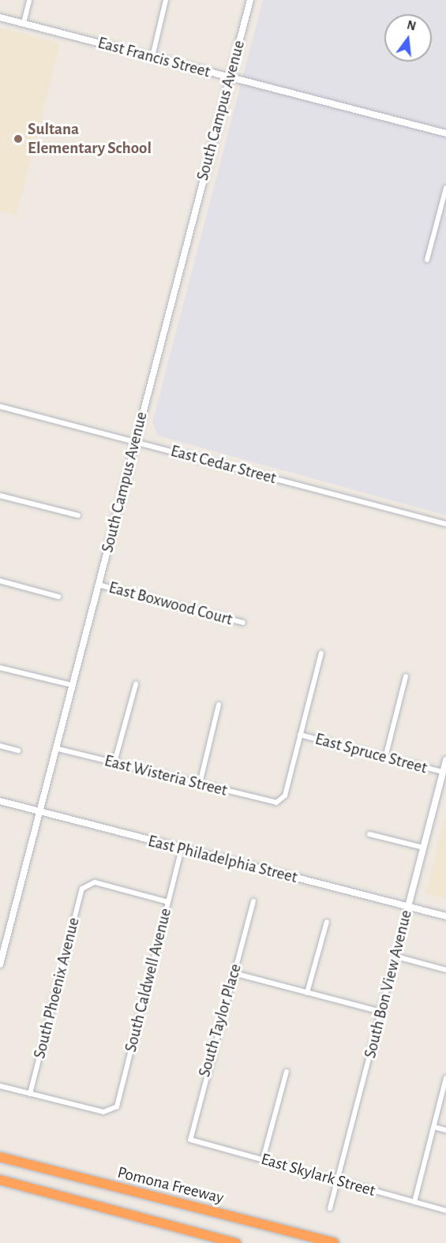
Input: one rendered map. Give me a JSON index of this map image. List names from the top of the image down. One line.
{"streets":{"highway":["Pomona Freeway"],"street":["East Francis Street","South Campus Avenue","East Cedar Street","East Boxwood Court","East Spruce Street","East Wisteria Street","East Philadelphia Street","South Caldwell Avenue","South Bon View Avenue","South Phoenix Avenue","South Taylor Place","East Skylark Street"]},"crossings":[["East Francis Street","South Campus Avenue"],["South Campus Avenue","East Cedar Street"],["South Campus Avenue","East Boxwood Court"],["South Campus Avenue","East Wisteria Street"],["South Campus Avenue","East Philadelphia Street"],["East Spruce Street","East Wisteria Street"],["East Spruce Street","South Bon View Avenue"],["East Philadelphia Street","South Caldwell Avenue"],["East Philadelphia Street","South Bon View Avenue"],["South Caldwell Avenue","South Phoenix Avenue"],["South Bon View Avenue","East Skylark Street"],["South Taylor Place","East Skylark Street"]],"places":["Sultana Elementary School"],"north":"top"}
